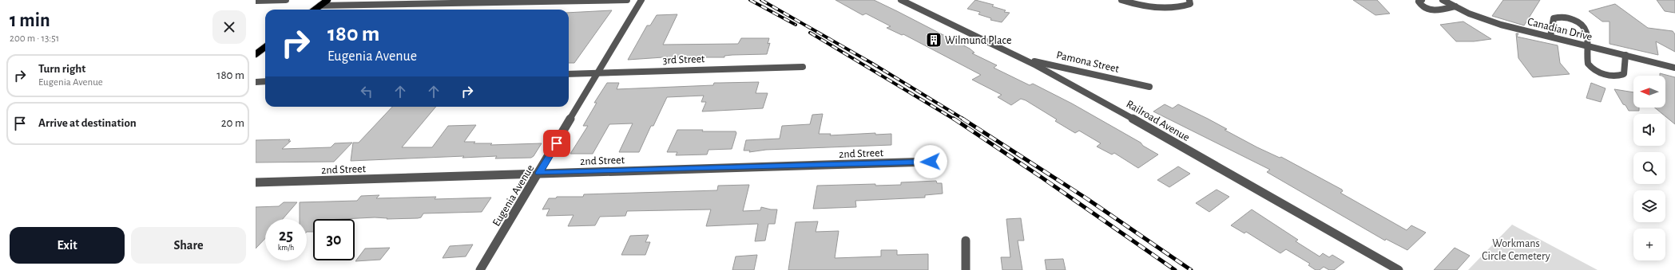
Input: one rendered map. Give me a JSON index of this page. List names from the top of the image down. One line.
{"streets":{"street":["Canadian Drive","3rd Street","Pamona Street","Railroad Avenue","2nd Street","Eugenia Avenue"]},"crossings":[["3rd Street","Eugenia Avenue"],["Pamona Street","Railroad Avenue"],["2nd Street","Eugenia Avenue"]],"parks":["Workmans Circle Cemetery"],"places":{"building":["Wilmund Place"]},"north":"left","page":{"heading":["1 min","200 m · 13:51"],"turn":["180 m","Eugenia Avenue"],"list":[{"name":"Turn right","note":"Eugenia Avenue","value":"180 m"},{"name":"Arrive at destination","value":"20 m"}],"map_buttons":"+","speed":"25 km/h","limit":"30","buttons":["Exit","Share"]}}
